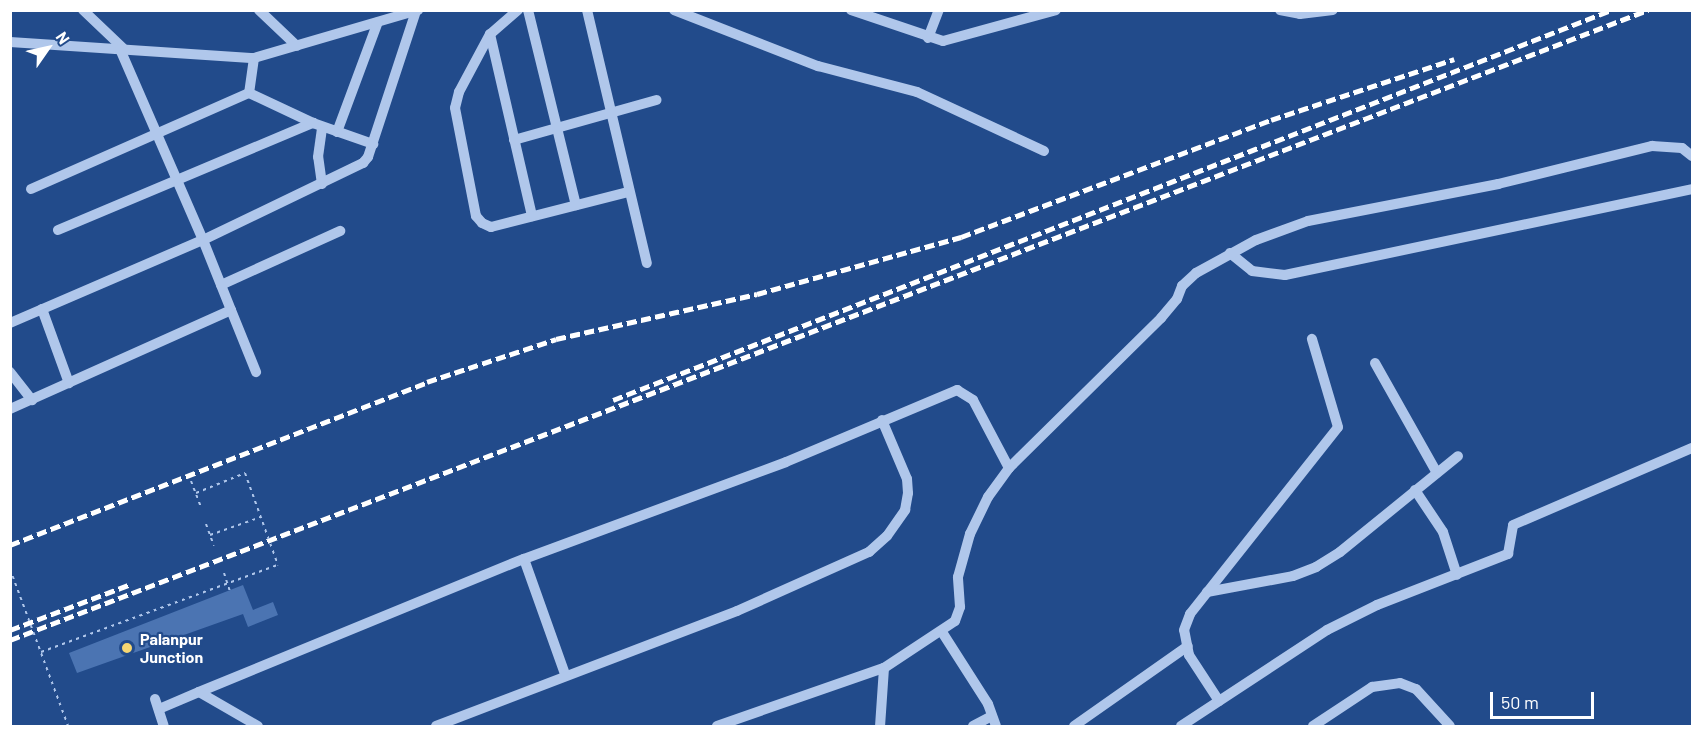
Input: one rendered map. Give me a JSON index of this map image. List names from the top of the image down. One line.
{"places":["Palanpur Junction"],"scale_bar":"50 m","north":"top right"}
